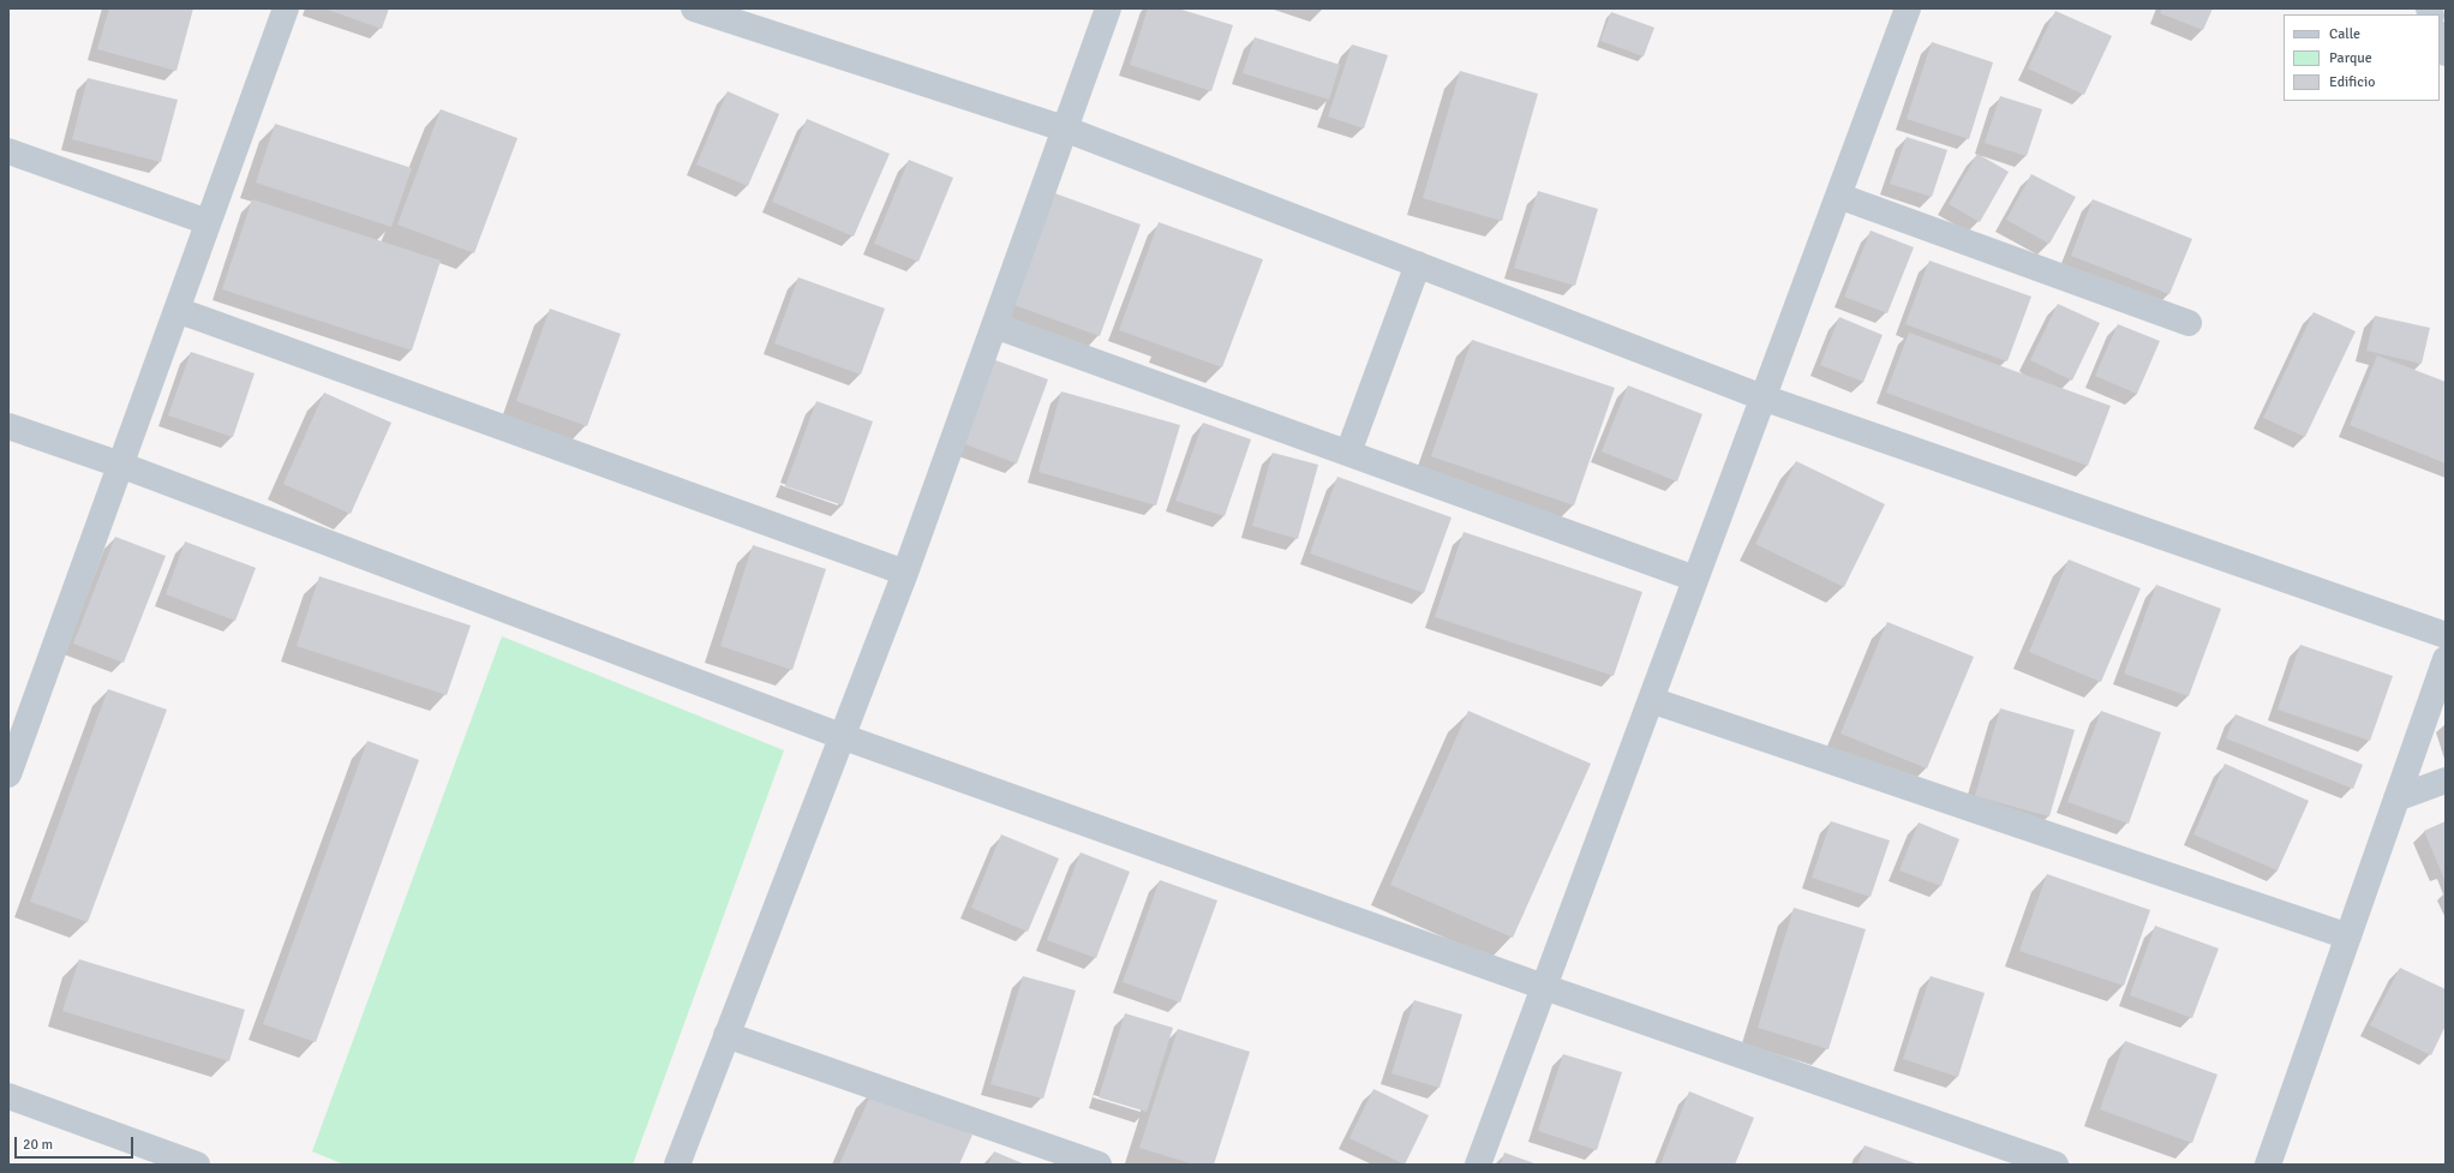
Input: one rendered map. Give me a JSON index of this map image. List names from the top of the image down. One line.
{"legend":["Calle","Parque","Edificio"],"scale_bar":"20 m"}
